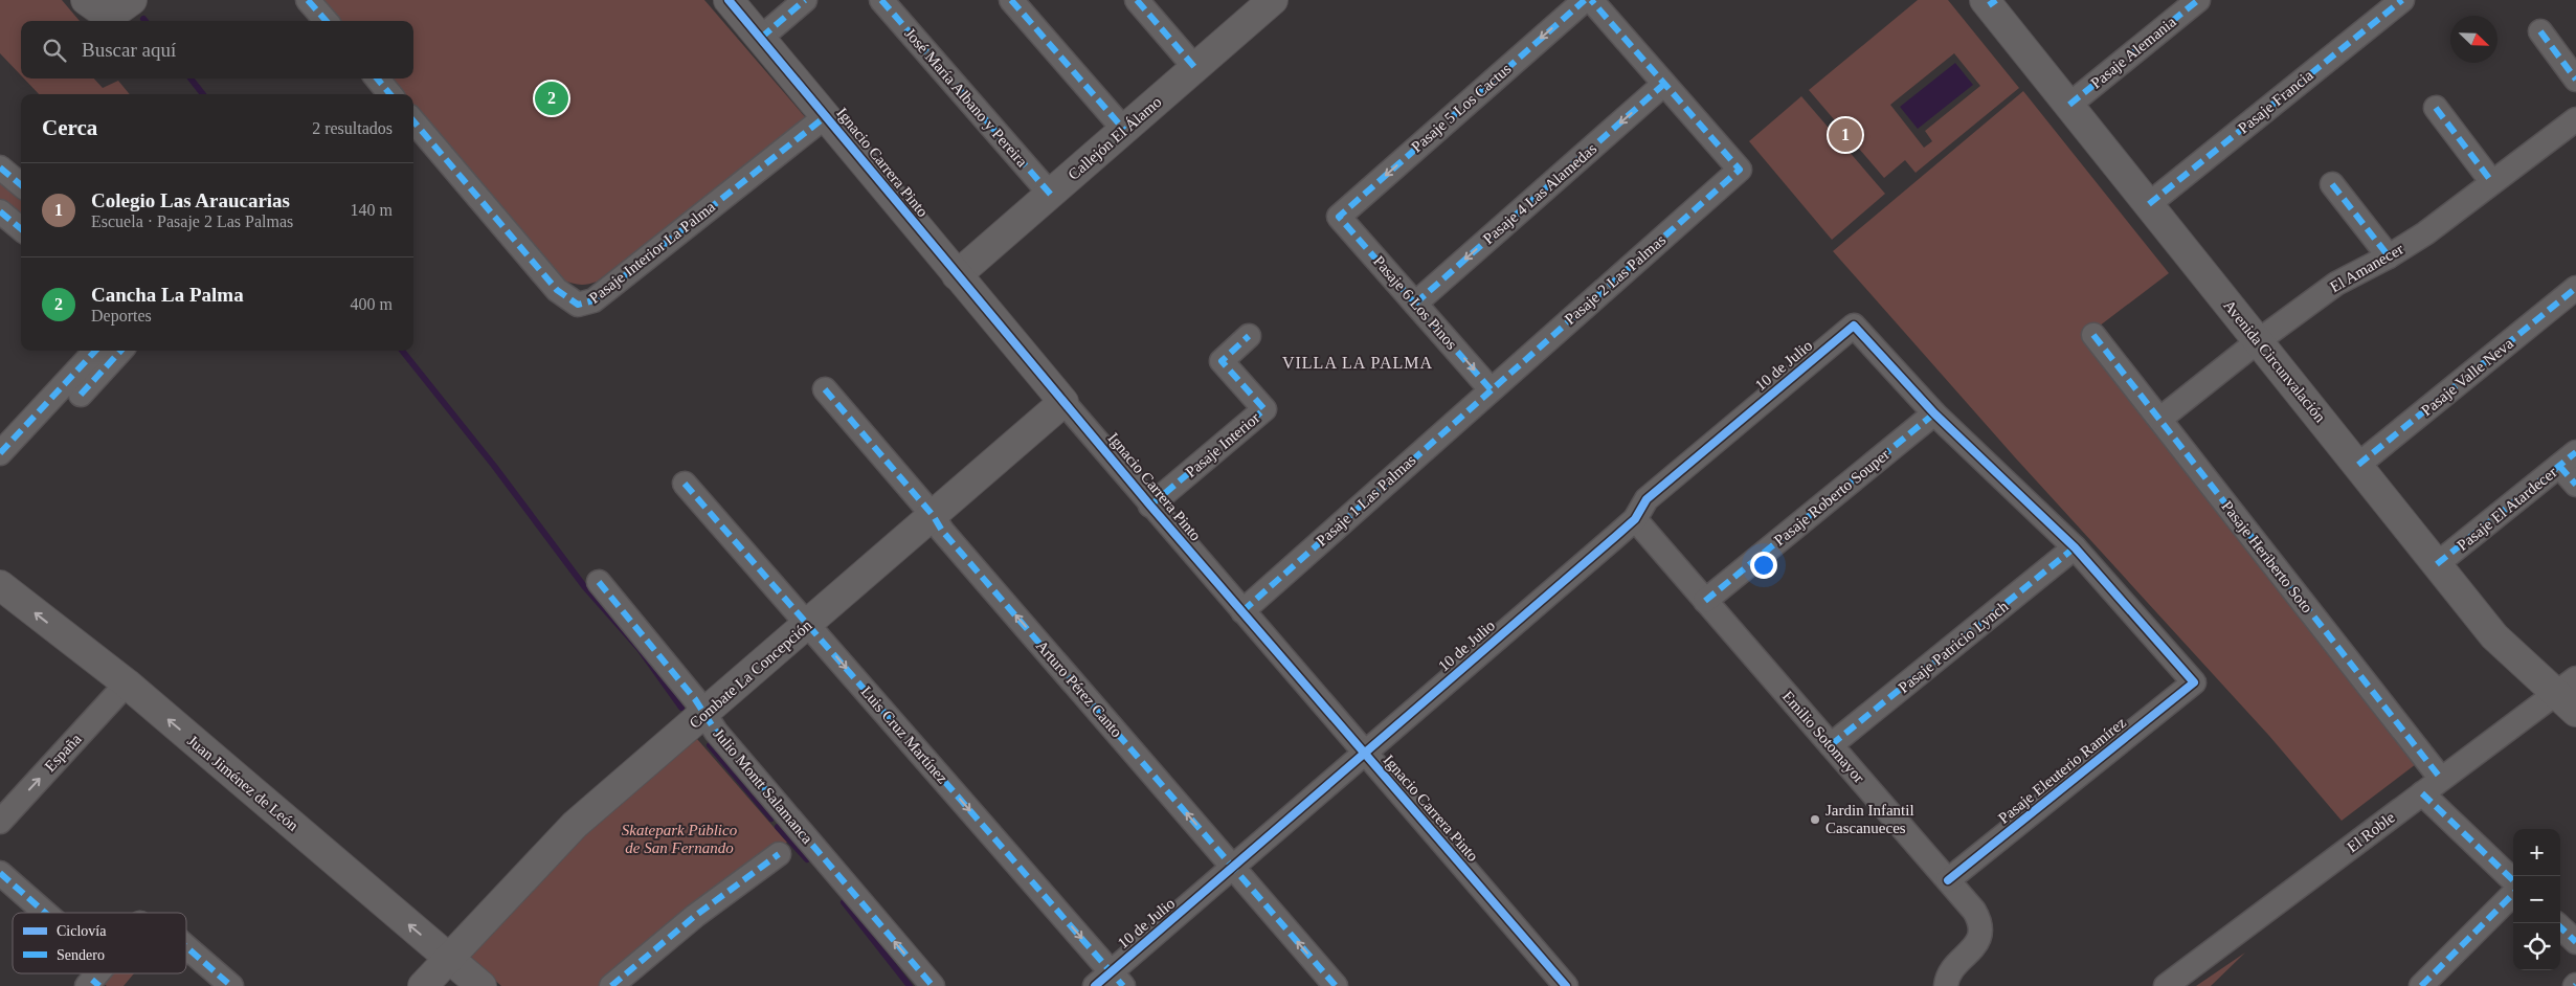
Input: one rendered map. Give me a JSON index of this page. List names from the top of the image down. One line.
{"streets":{"street":["Pasaje Alemania","José María Albano y Pereira","Pasaje Francia","Pasaje 5 Los Cactus","Callejón El Álamo","Ignacio Carrera Pinto","Pasaje 4 Las Alamedas","Pasaje Interior La Palma","El Amanecer","Pasaje 2 Las Palmas","Pasaje 6 Los Pinos","Avenida Circunvalación","10 de Julio","Pasaje Valle Neva","Pasaje Interior","Pasaje Roberto Souper","Pasaje 1 Las Palmas","Pasaje El Atardecer","Pasaje Heriberto Soto","Pasaje Patricio Lynch","Combate La Concepción","Arturo Pérez Canto","Luis Cruz Martínez","Emilio Sotomayor","España","Pasaje Eleuterio Ramírez","Juan Jiménez de León","Julio Montt Salamanca","El Roble"]},"crossings":[["Pasaje Alemania","Avenida Circunvalación"],["José María Albano y Pereira","Callejón El Álamo"],["Pasaje Francia","Avenida Circunvalación"],["Pasaje 5 Los Cactus","Pasaje 6 Los Pinos"],["Callejón El Álamo","Ignacio Carrera Pinto"],["Ignacio Carrera Pinto","Pasaje Interior La Palma"],["Ignacio Carrera Pinto","10 de Julio"],["Ignacio Carrera Pinto","Pasaje Interior"],["Ignacio Carrera Pinto","Pasaje 1 Las Palmas"],["Ignacio Carrera Pinto","Combate La Concepción"],["Pasaje 4 Las Alamedas","Pasaje 2 Las Palmas"],["Pasaje 4 Las Alamedas","Pasaje 6 Los Pinos"],["El Amanecer","Avenida Circunvalación"],["El Amanecer","Pasaje Heriberto Soto"],["Pasaje 2 Las Palmas","Pasaje 6 Los Pinos"],["Pasaje 2 Las Palmas","Pasaje 1 Las Palmas"],["Pasaje 6 Los Pinos","Pasaje 1 Las Palmas"],["Avenida Circunvalación","Pasaje Valle Neva"],["Avenida Circunvalación","Pasaje El Atardecer"],["Avenida Circunvalación","El Roble"],["10 de Julio","Pasaje Roberto Souper"],["10 de Julio","Arturo Pérez Canto"],["10 de Julio","Luis Cruz Martínez"],["10 de Julio","Emilio Sotomayor"],["Pasaje Roberto Souper","Emilio Sotomayor"],["Pasaje Heriberto Soto","El Roble"],["Pasaje Patricio Lynch","Emilio Sotomayor"],["Pasaje Patricio Lynch","Pasaje Eleuterio Ramírez"],["Combate La Concepción","Arturo Pérez Canto"],["Combate La Concepción","Luis Cruz Martínez"],["Combate La Concepción","Juan Jiménez de León"],["Combate La Concepción","Julio Montt Salamanca"],["Emilio Sotomayor","Pasaje Eleuterio Ramírez"],["España","Juan Jiménez de León"]],"one_way":["Pasaje 5 Los Cactus","Pasaje 4 Las Alamedas","Pasaje 6 Los Pinos","Arturo Pérez Canto","Luis Cruz Martínez","España","Juan Jiménez de León","Julio Montt Salamanca"],"districts":["VILLA LA PALMA"],"parks":["Skatepark Público de San Fernando"],"places":["Jardin Infantil Cascanueces"],"legend":["Ciclovía","Sendero"],"north":"bottom right","page":{"search":"Buscar aquí","pins":["2","1"],"heading":["Cerca","2 resultados"],"list":[{"mark":"1","name":"Colegio Las Araucarias","note":"Escuela · Pasaje 2 Las Palmas","value":"140 m"},{"mark":"2","name":"Cancha La Palma","note":"Deportes","value":"400 m"}],"map_buttons":["+","−"]}}
